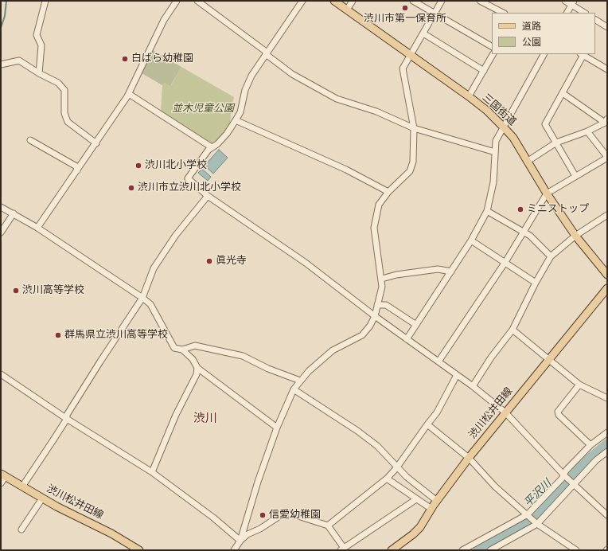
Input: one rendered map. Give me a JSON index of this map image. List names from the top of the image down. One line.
{"streets":{"main road":["三国街道","渋川松井田線"]},"districts":["渋川"],"water":["平沢川"],"parks":["並木児童公園"],"places":["渋川市第一保育所","白ばら幼稚園","渋川北小学校","渋川市立渋川北小学校","ミニストップ","眞光寺","渋川高等学校","群馬県立渋川高等学校","信愛幼稚園"],"legend":["道路","公園"]}
